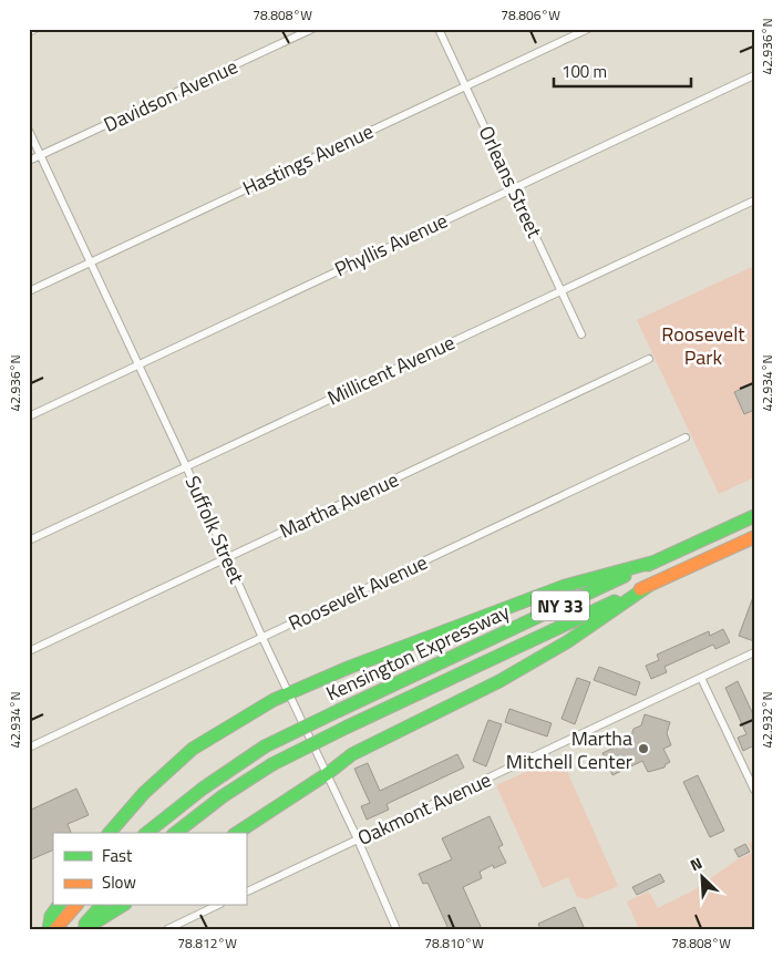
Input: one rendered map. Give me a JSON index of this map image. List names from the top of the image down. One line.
{"streets":{"highway":["NY 33","Kensington Expressway"],"street":["Davidson Avenue","Hastings Avenue","Orleans Street","Phyllis Avenue","Millicent Avenue","Martha Avenue","Suffolk Street","Roosevelt Avenue","Oakmont Avenue"]},"crossings":[["Davidson Avenue","Suffolk Street"],["Hastings Avenue","Orleans Street"],["Hastings Avenue","Suffolk Street"],["Orleans Street","Phyllis Avenue"],["Orleans Street","Millicent Avenue"],["Phyllis Avenue","Suffolk Street"],["Millicent Avenue","Suffolk Street"],["Martha Avenue","Suffolk Street"],["Suffolk Street","Roosevelt Avenue"],["Suffolk Street","Oakmont Avenue"]],"parks":["Roosevelt Park"],"places":["Martha Mitchell Center"],"legend":["Fast","Slow"],"scale_bar":"100 m","north":"top left","coordinates":["78.808°W","78.806°W","42.936°N","42.934°N","42.932°N","78.812°W","78.810°W"]}
